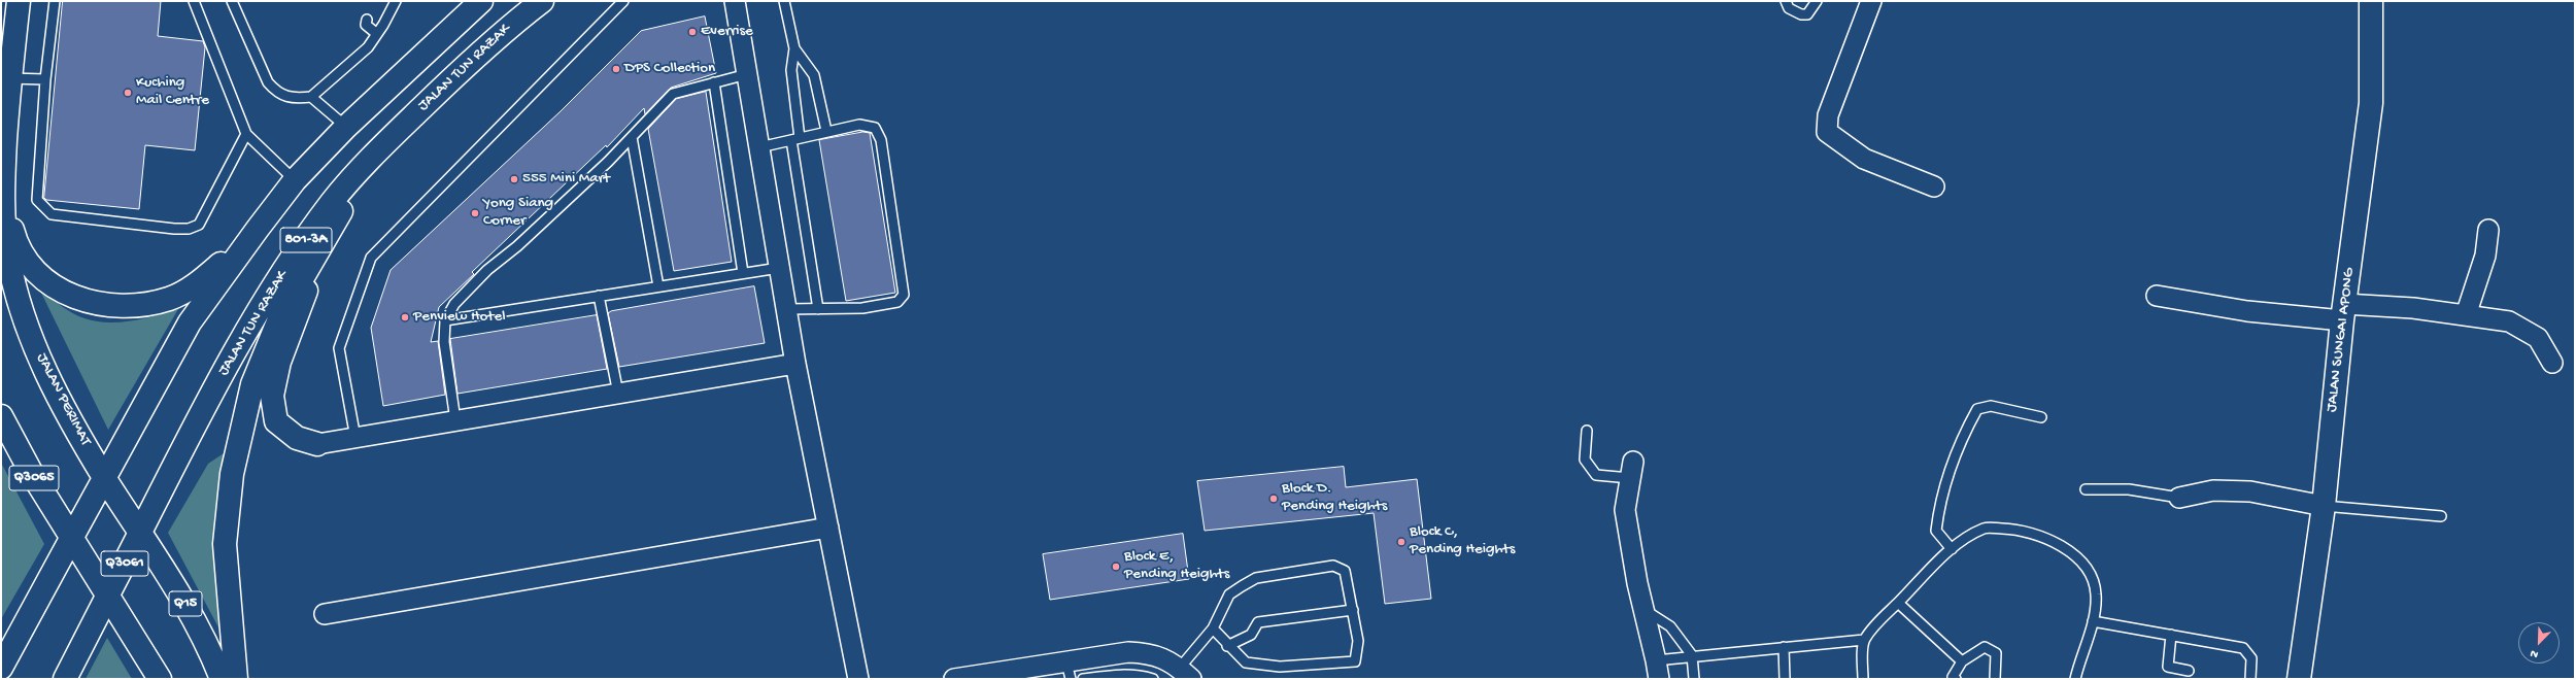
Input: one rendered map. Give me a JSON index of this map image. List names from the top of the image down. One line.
{"streets":{"main road":["JALAN TUN RAZAK","801-3A","JALAN SUNGAI APONG","JALAN PERIMAT","Q3065","Q3061","Q15"]},"crossings":[["JALAN TUN RAZAK","JALAN PERIMAT"],["JALAN TUN RAZAK","Q3061"],["JALAN TUN RAZAK","Q15"],["JALAN PERIMAT","Q3061"],["JALAN PERIMAT","Q15"],["Q3065","Q3061"],["Q3061","Q15"]],"places":["Everrise","DPS Collection","Kuching Mail Centre","555 Mini Mart","Yong Siang Corner","Penview Hotel","Block D. Pending Heights","Block C, Pending Heights","Block E, Pending Heights"],"north":"bottom left"}
